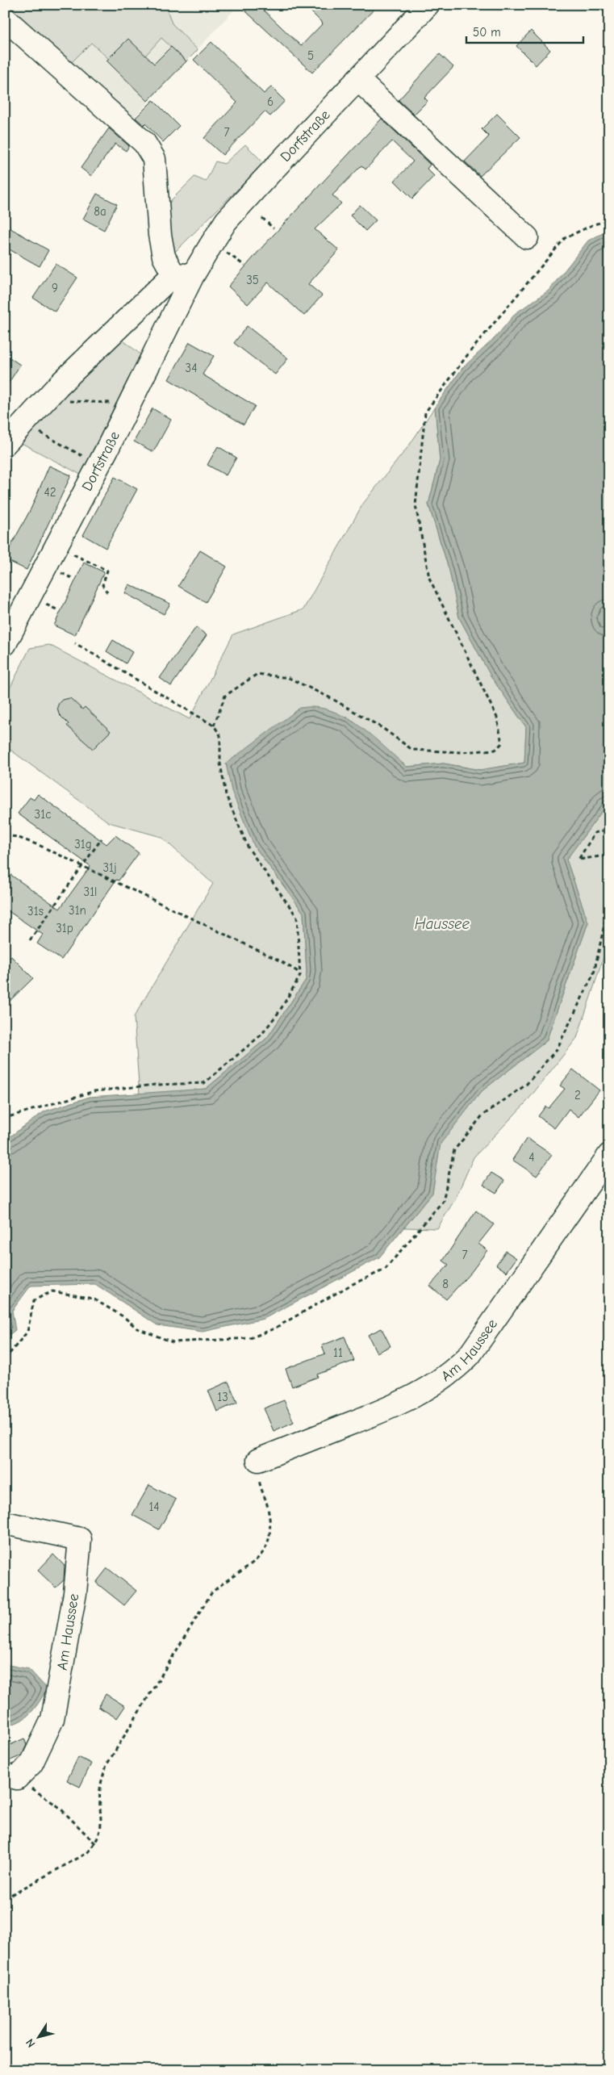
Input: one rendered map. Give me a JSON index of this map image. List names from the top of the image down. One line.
{"streets":{"main road":["Dorfstraße","Am Haussee"]},"water":["Haussee"],"house_numbers":["5","6","7","8a","35","9","34","42","31c","31g","31j","31l","31n","31s","31p","2","4","7","8","11","13","14"],"scale_bar":"50 m","north":"bottom left"}
